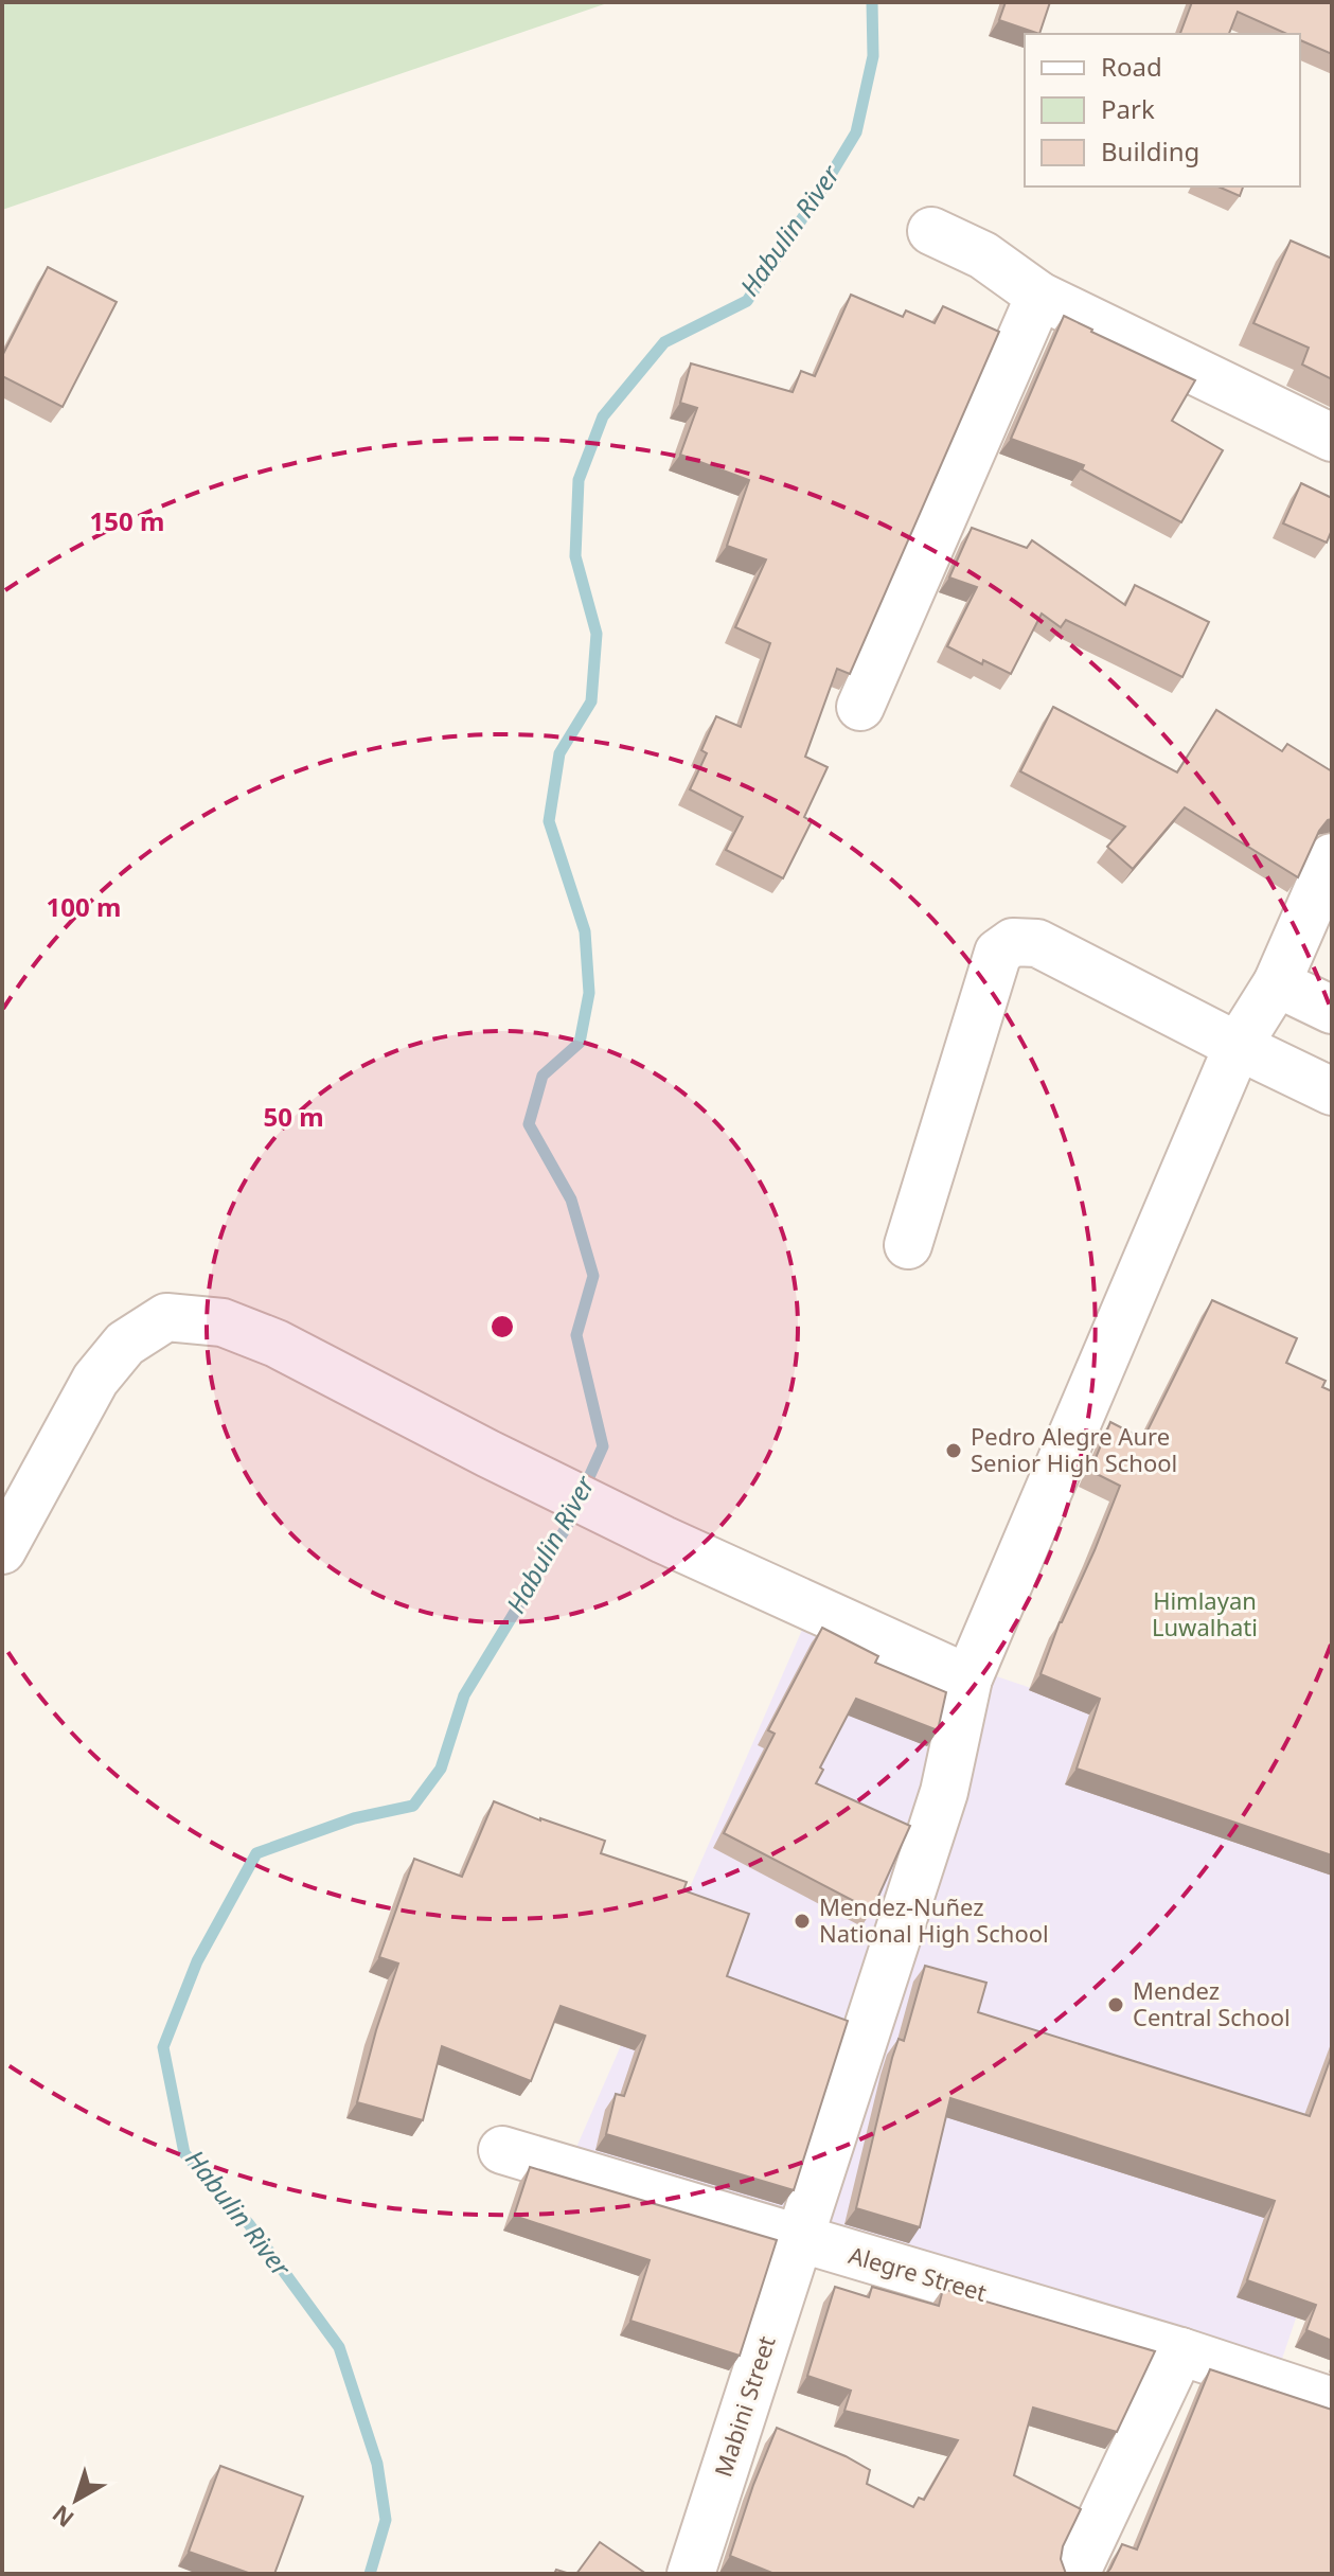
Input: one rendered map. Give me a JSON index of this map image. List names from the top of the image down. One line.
{"streets":{"street":["Alegre Street","Mabini Street"]},"crossings":[["Alegre Street","Mabini Street"]],"water":["Habulin River"],"parks":["Himlayan Luwalhati"],"places":["Pedro Alegre Aure Senior High School","Mendez-Nuñez National High School","Mendez Central School"],"legend":["Road","Park","Building"],"north":"bottom left","rings":["150 m","100 m","50 m"]}
